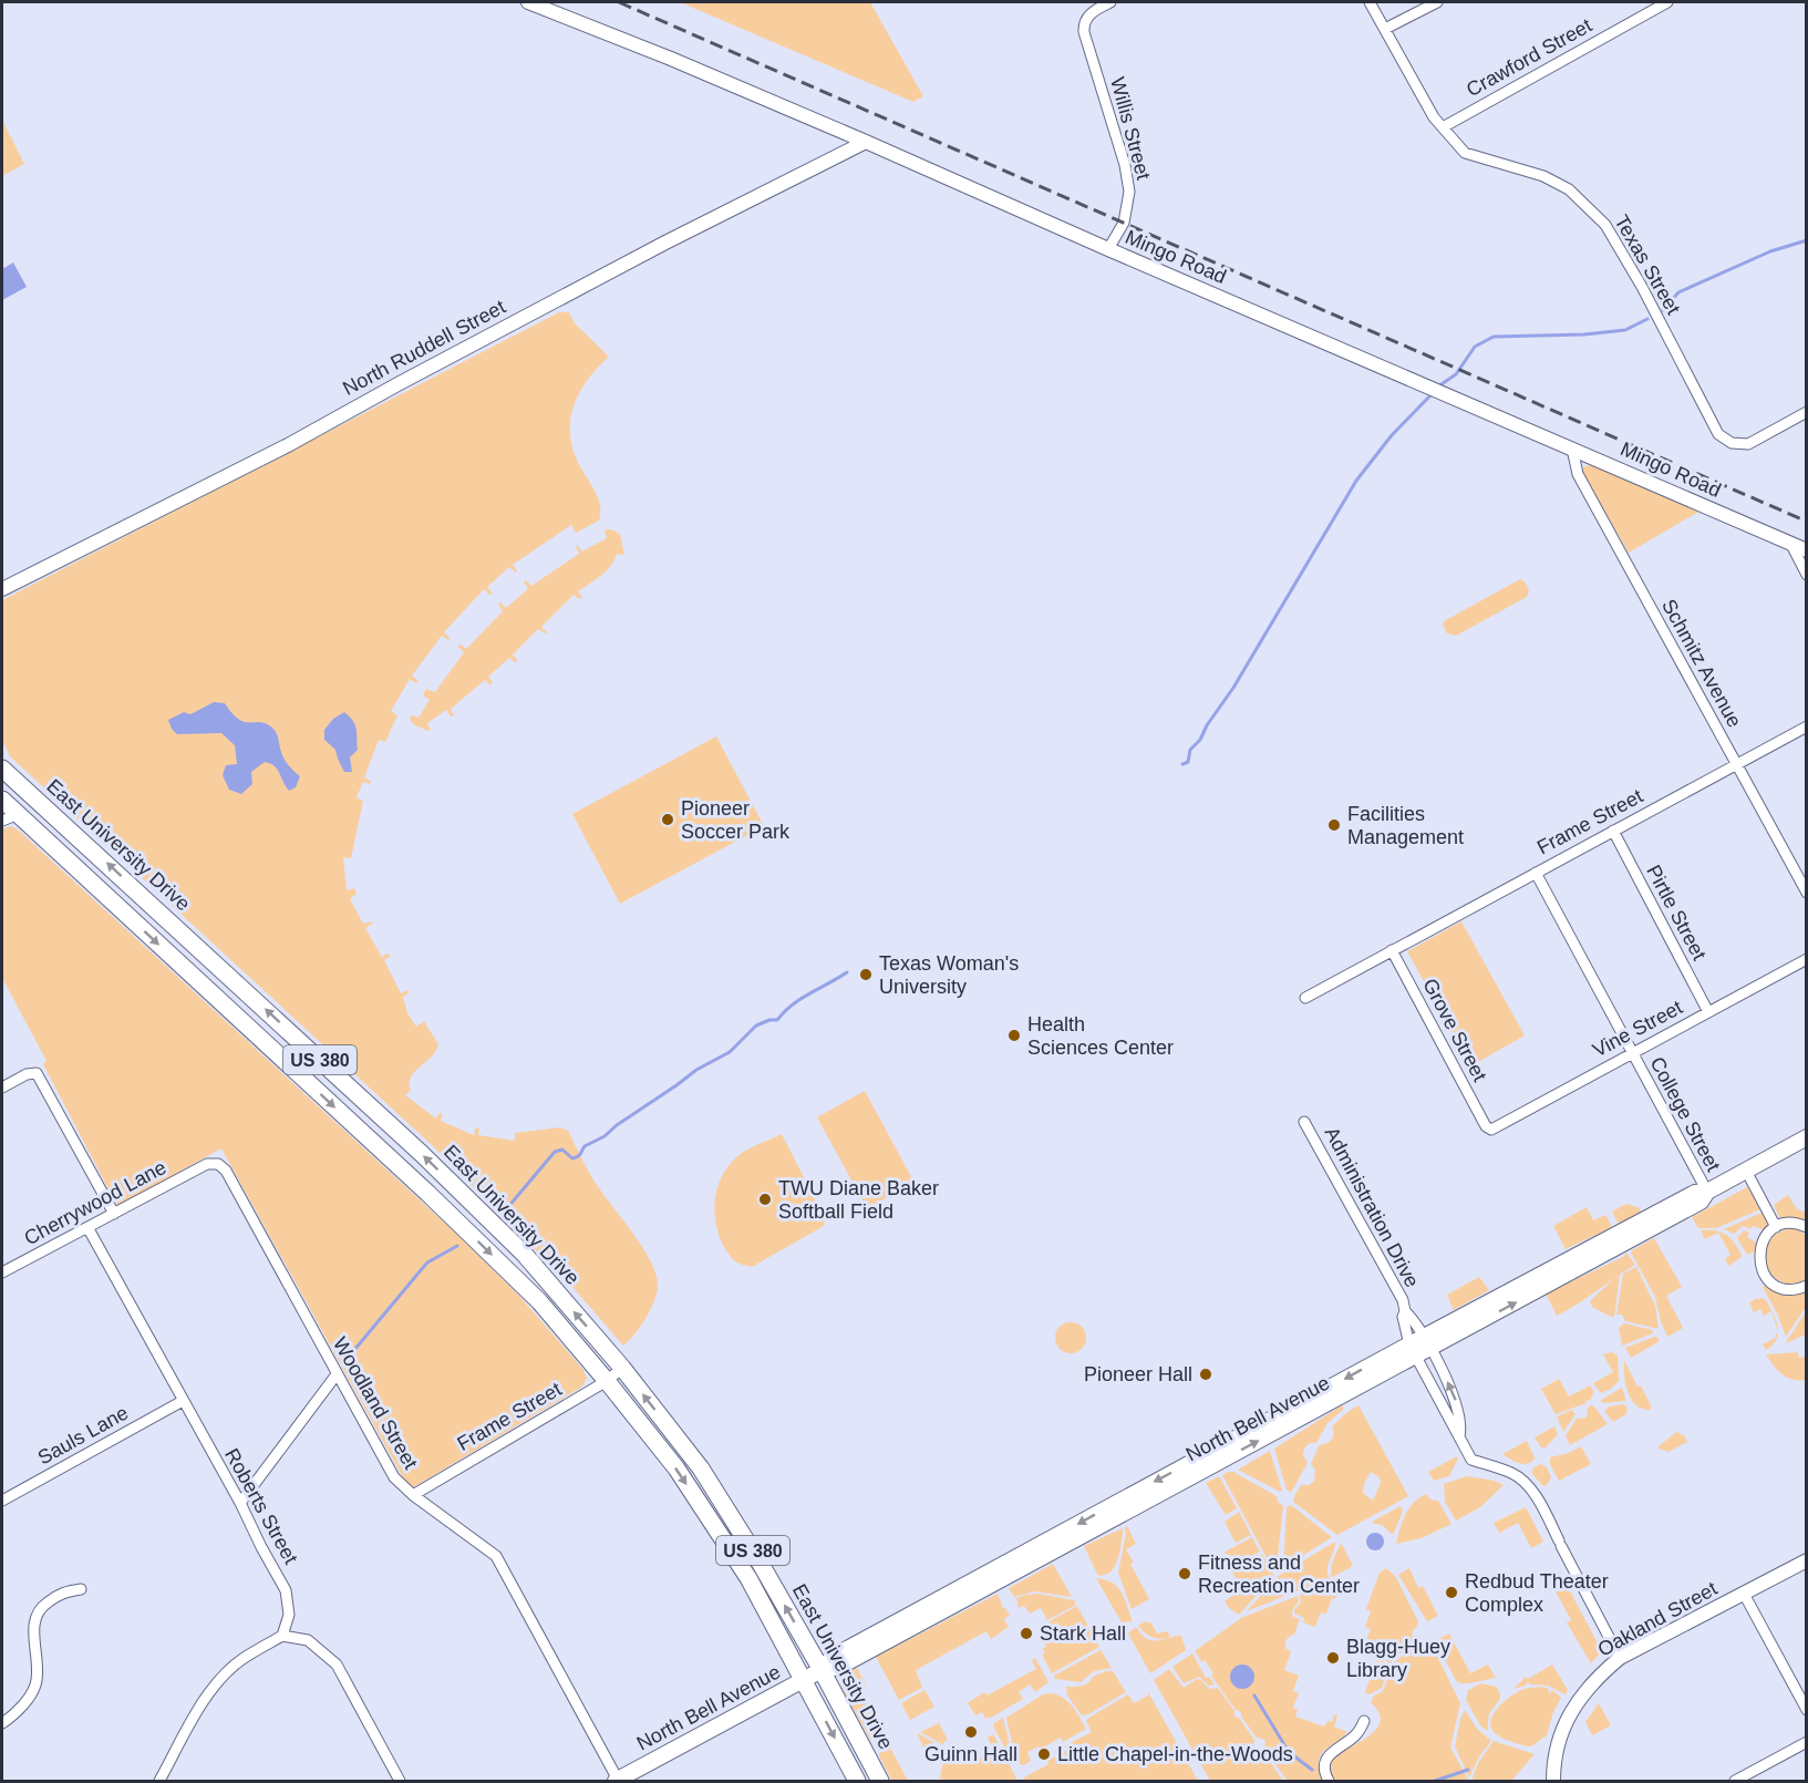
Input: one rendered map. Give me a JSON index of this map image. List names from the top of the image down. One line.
{"streets":{"main road":["East University Drive","US 380","North Bell Avenue"],"street":["Crawford Street","Willis Street","Mingo Road","Texas Street","North Ruddell Street","Schmitz Avenue","Frame Street","Pirtle Street","Vine Street","Grove Street","College Street","Cherrywood Lane","Administration Drive","Woodland Street","Sauls Lane","Roberts Street","Oakland Street"]},"crossings":[["Crawford Street","Texas Street"],["Willis Street","Mingo Road"],["Mingo Road","North Ruddell Street"],["Mingo Road","Schmitz Avenue"],["Schmitz Avenue","Frame Street"],["Frame Street","East University Drive"],["Frame Street","Pirtle Street"],["Frame Street","Grove Street"],["Frame Street","College Street"],["Frame Street","Woodland Street"],["East University Drive","North Bell Avenue"],["Pirtle Street","Vine Street"],["Vine Street","Grove Street"],["Vine Street","College Street"],["College Street","North Bell Avenue"],["Cherrywood Lane","Woodland Street"],["Cherrywood Lane","Roberts Street"],["Administration Drive","North Bell Avenue"],["Administration Drive","Oakland Street"],["Woodland Street","North Bell Avenue"],["Sauls Lane","Roberts Street"]],"places":["Pioneer Soccer Park","Facilities Management","Texas Woman's University","Health Sciences Center","TWU Diane Baker Softball Field","Pioneer Hall","Fitness and Recreation Center","Redbud Theater Complex","Stark Hall","Blagg-Huey Library","Guinn Hall","Little Chapel-in-the-Woods"]}
